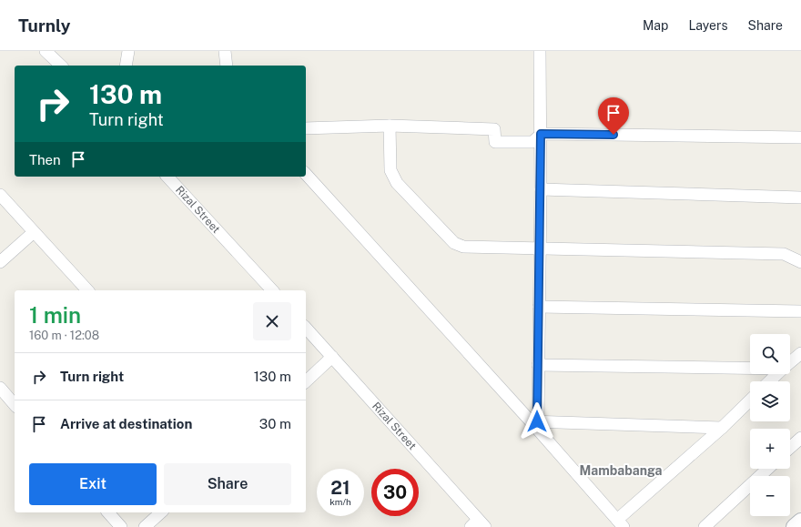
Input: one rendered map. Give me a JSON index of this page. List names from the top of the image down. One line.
{"streets":{"street":["Rizal Street"]},"districts":["Mambabanga"],"page":{"header":"Turnly","nav":["Map","Layers","Share"],"turn":["130 m","Turn right"],"then":"Then","heading":["1 min","160 m · 12:08"],"map_buttons":["+","−"],"list":[{"name":"Turn right","value":"130 m"},{"name":"Arrive at destination","value":"30 m"}],"buttons":["Exit","Share"],"speed":"21 km/h","limit":"30"}}
